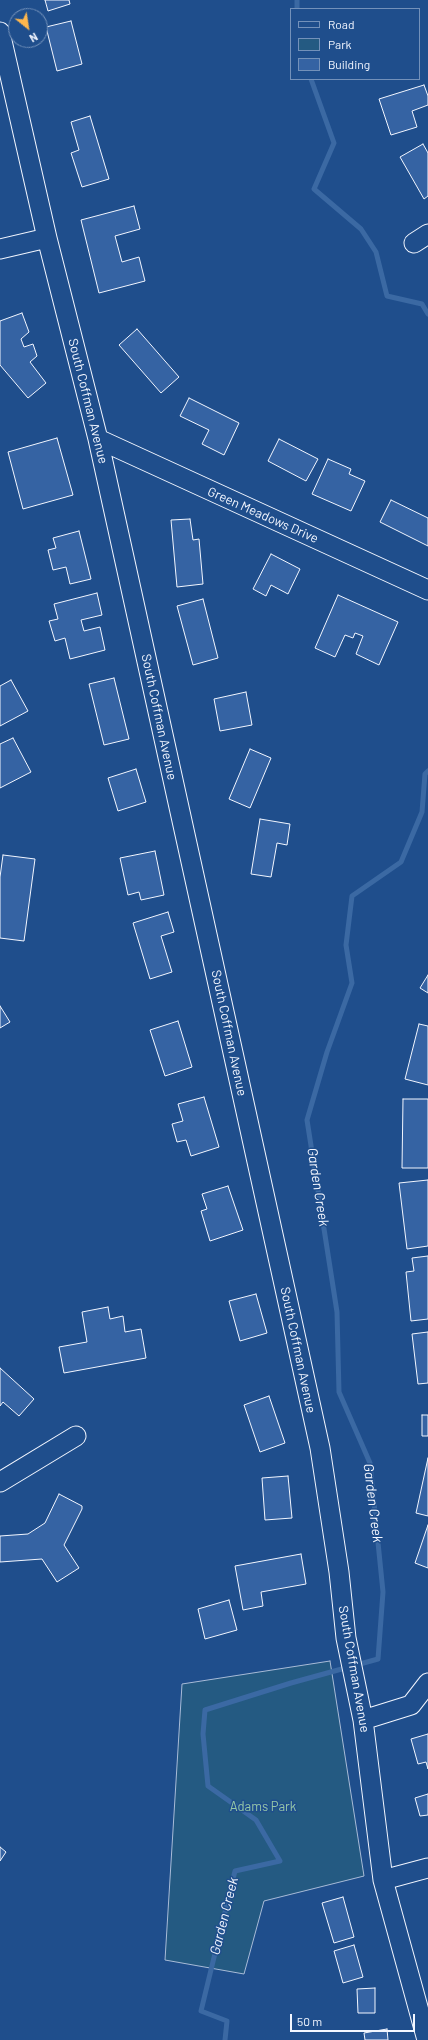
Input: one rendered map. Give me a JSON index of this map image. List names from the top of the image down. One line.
{"streets":{"street":["South Coffman Avenue","Green Meadows Drive"]},"crossings":[["South Coffman Avenue","Green Meadows Drive"]],"water":["Garden Creek"],"parks":["Adams Park"],"legend":["Road","Park","Building"],"scale_bar":"50 m","north":"bottom right"}
